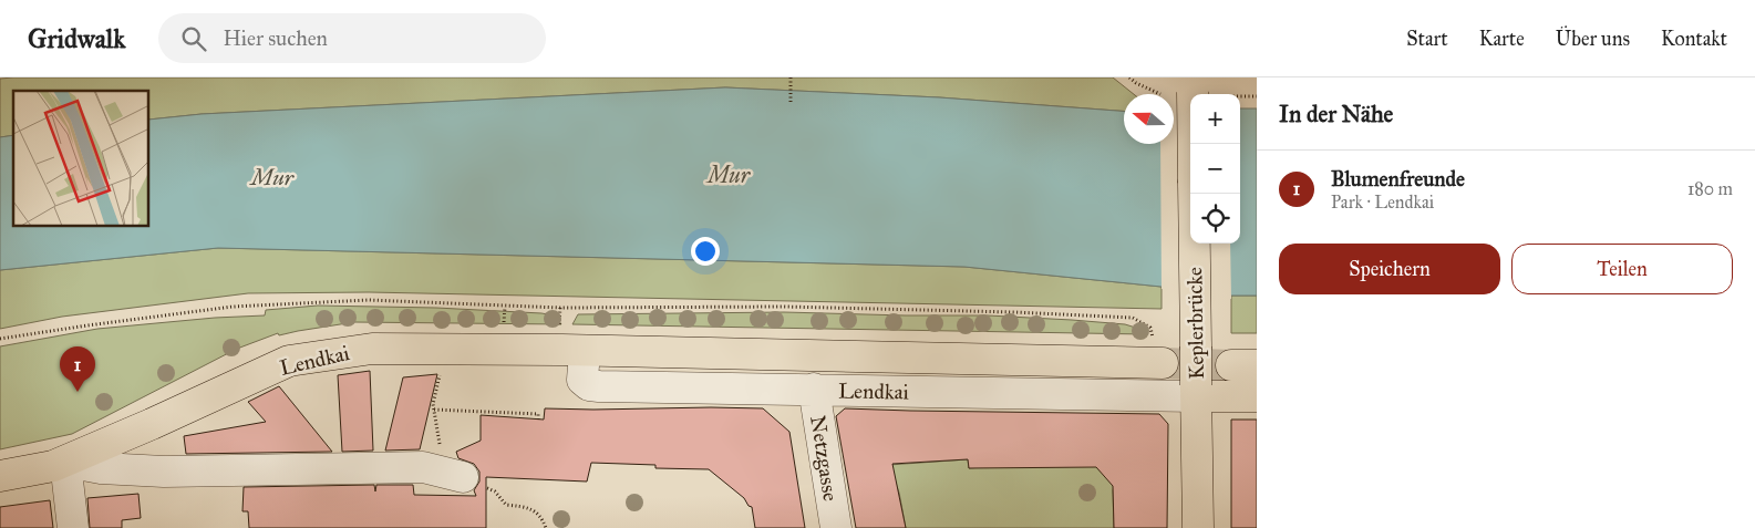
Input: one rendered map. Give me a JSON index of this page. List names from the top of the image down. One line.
{"streets":{"main road":["Keplerbrücke","Lendkai"],"street":["Netzgasse"]},"crossings":[["Keplerbrücke","Lendkai"],["Lendkai","Netzgasse"]],"water":["Mur"],"north":"left","page":{"header":"Gridwalk","search":"Hier suchen","nav":["Start","Karte","Über uns","Kontakt"],"heading":"In der Nähe","map_buttons":["+","−"],"list":[{"mark":"1","name":"Blumenfreunde","note":"Park · Lendkai","value":"180 m"}],"buttons":["Speichern","Teilen"],"pins":"1"}}
